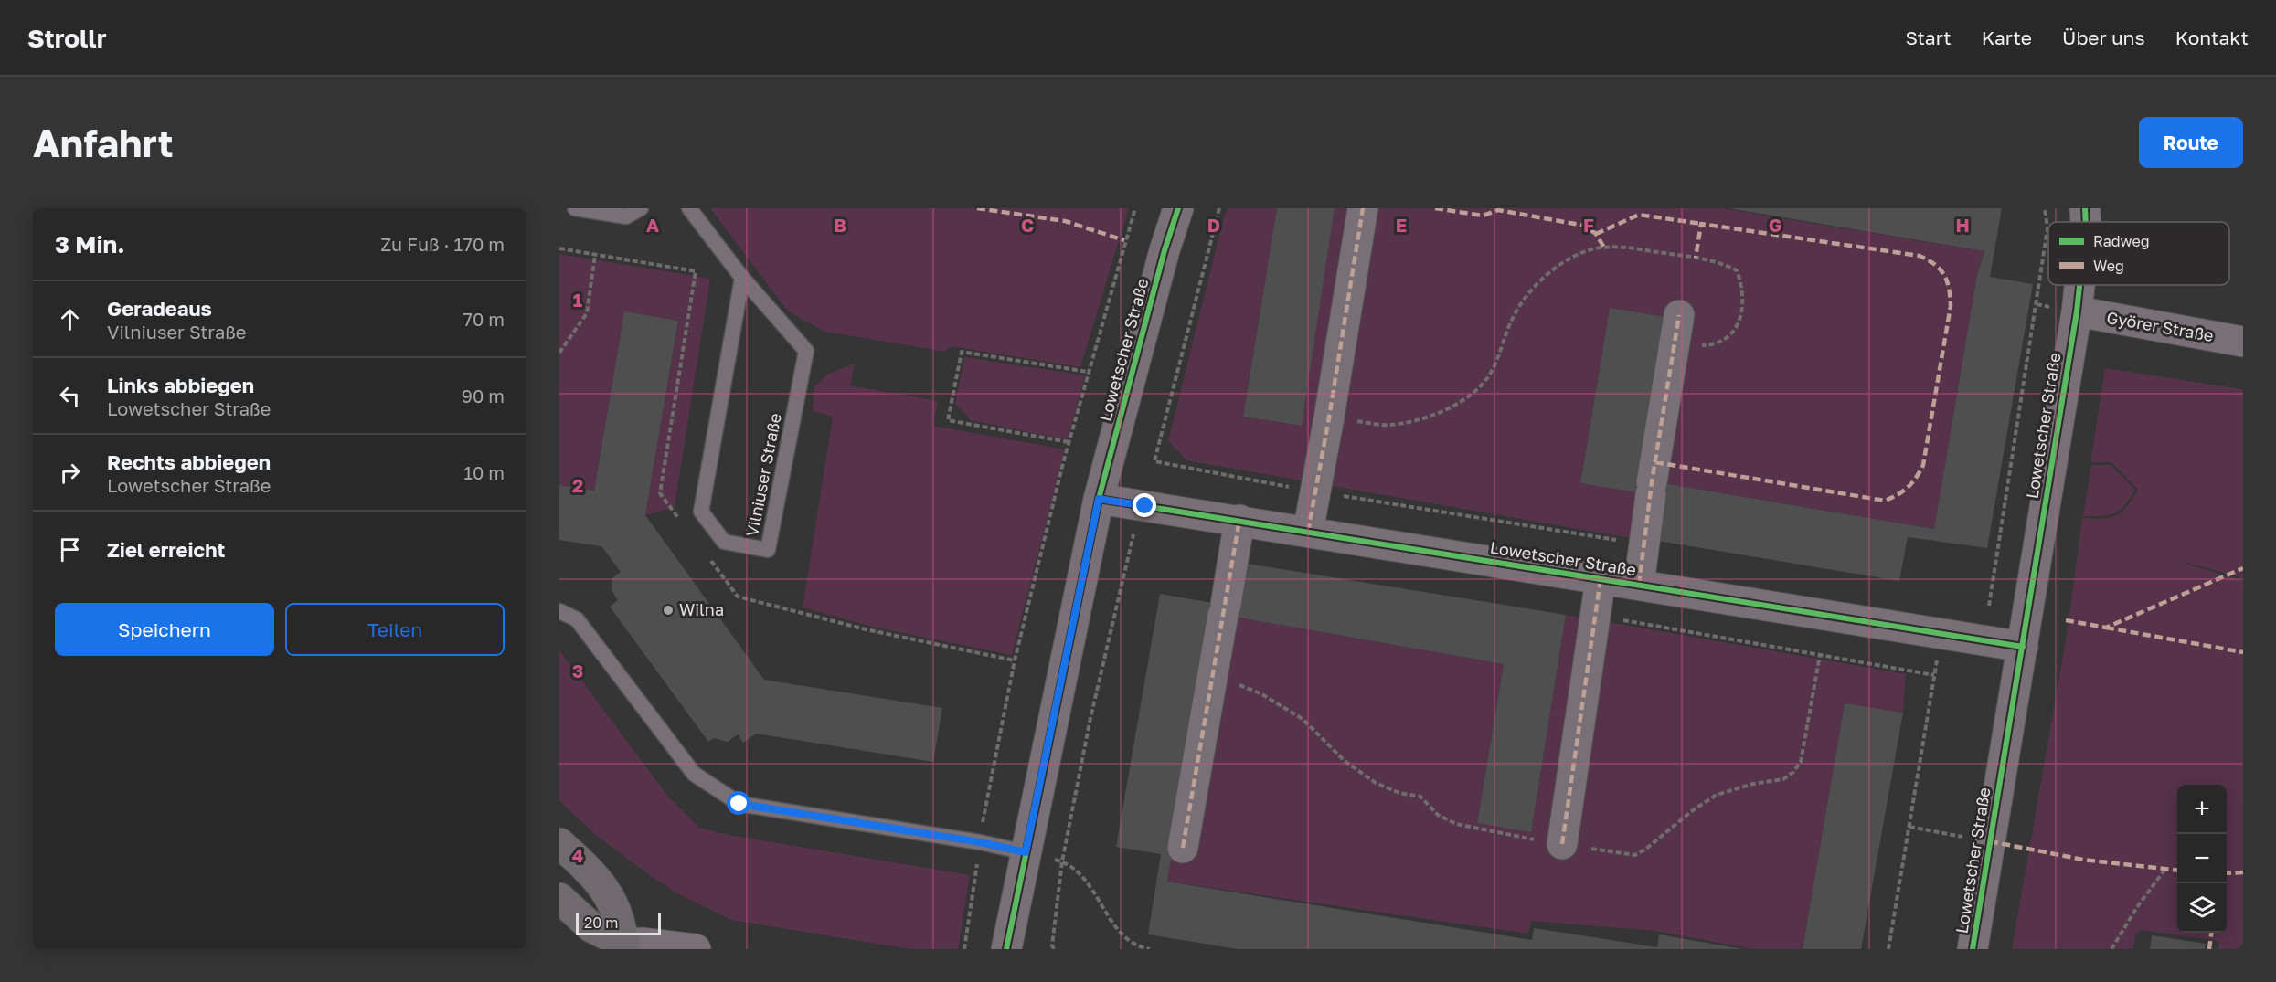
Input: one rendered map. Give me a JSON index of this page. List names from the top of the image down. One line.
{"streets":{"street":["Györer Straße","Lowetscher Straße"],"lane":["Vilniuser Straße"]},"crossings":[["Györer Straße","Lowetscher Straße"]],"places":["Wilna"],"legend":["Radweg","Weg"],"scale_bar":"20 m","page":{"header":"Strollr","nav":["Start","Karte","Über uns","Kontakt"],"buttons":["Route",["Speichern","Teilen"]],"title":"Anfahrt","heading":["3 Min.","Zu Fuß · 170 m"],"list":[["Geradeaus","Vilniuser Straße","70 m"],["Links abbiegen","Lowetscher Straße","90 m"],["Rechts abbiegen","Lowetscher Straße","10 m"],"Ziel erreicht"],"map_buttons":["+","−"],"scale":"20 m"},"grid":{"columns":["A","B","C","D","E","F","G","H"],"rows":["1","2","3","4"]}}
